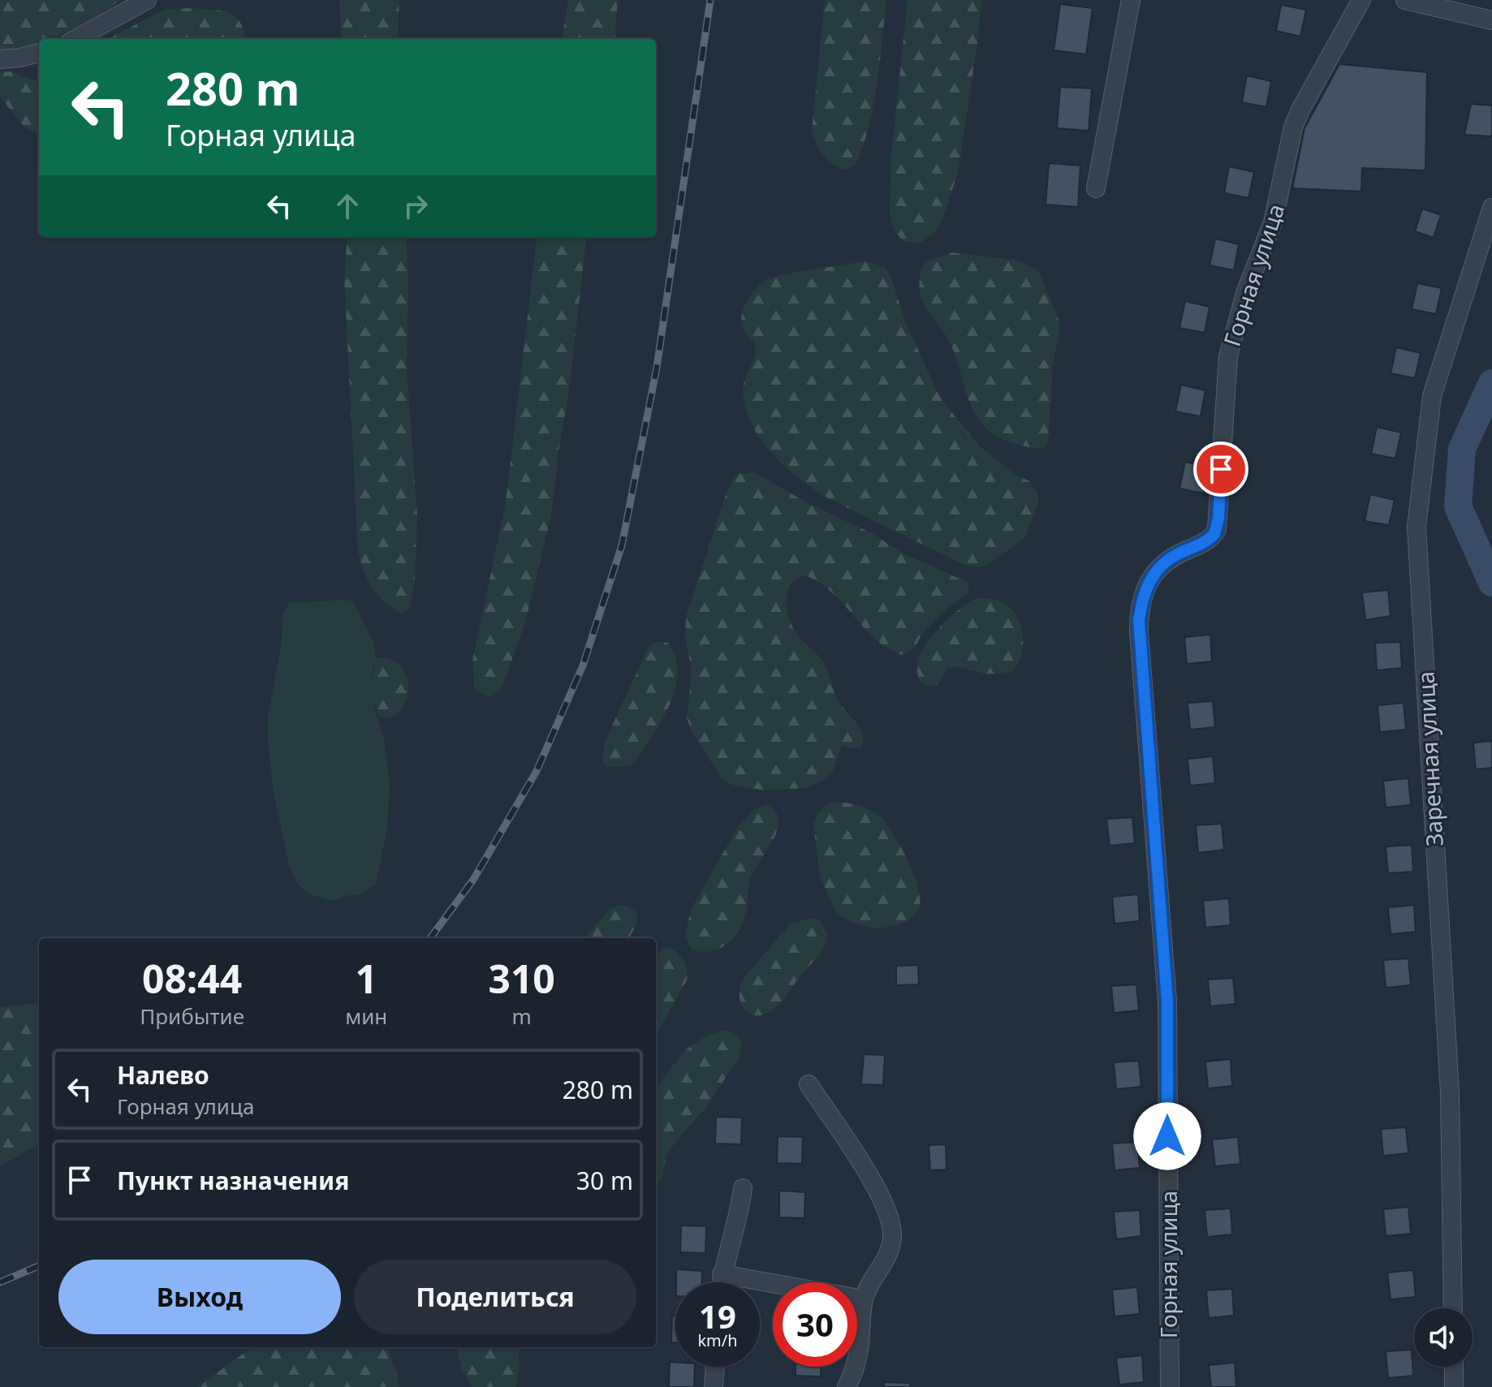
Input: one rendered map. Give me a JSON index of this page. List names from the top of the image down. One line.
{"streets":{"street":["Горная улица","Заречная улица"]},"page":{"turn":["280 m","Горная улица"],"eta":["08:44","Прибытие","1","мин","310","m"],"list":[{"name":"Налево","note":"Горная улица","value":"280 m"},{"name":"Пункт назначения","value":"30 m"}],"buttons":["Выход","Поделиться"],"speed":"19 km/h","limit":"30"}}
